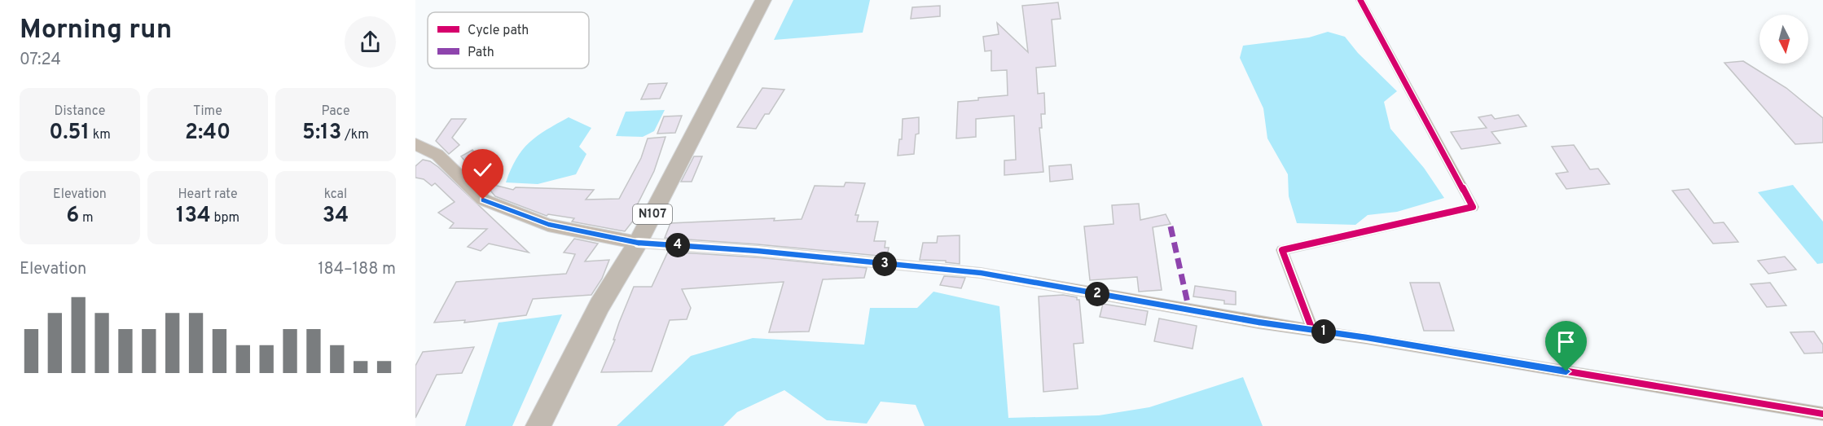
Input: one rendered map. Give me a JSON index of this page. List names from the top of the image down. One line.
{"streets":{"highway":["N107"]},"legend":["Cycle path","Path"],"north":"bottom","page":{"heading":["Morning run","07:24"],"stats":[["Distance","0.51 km"],["Time","2:40"],["Pace","5:13 /km"],["Elevation","6 m"],["Heart rate","134 bpm"],["kcal","34"]],"pins":["4","3","2","1"],"chart":["Elevation","184–188 m"]}}
